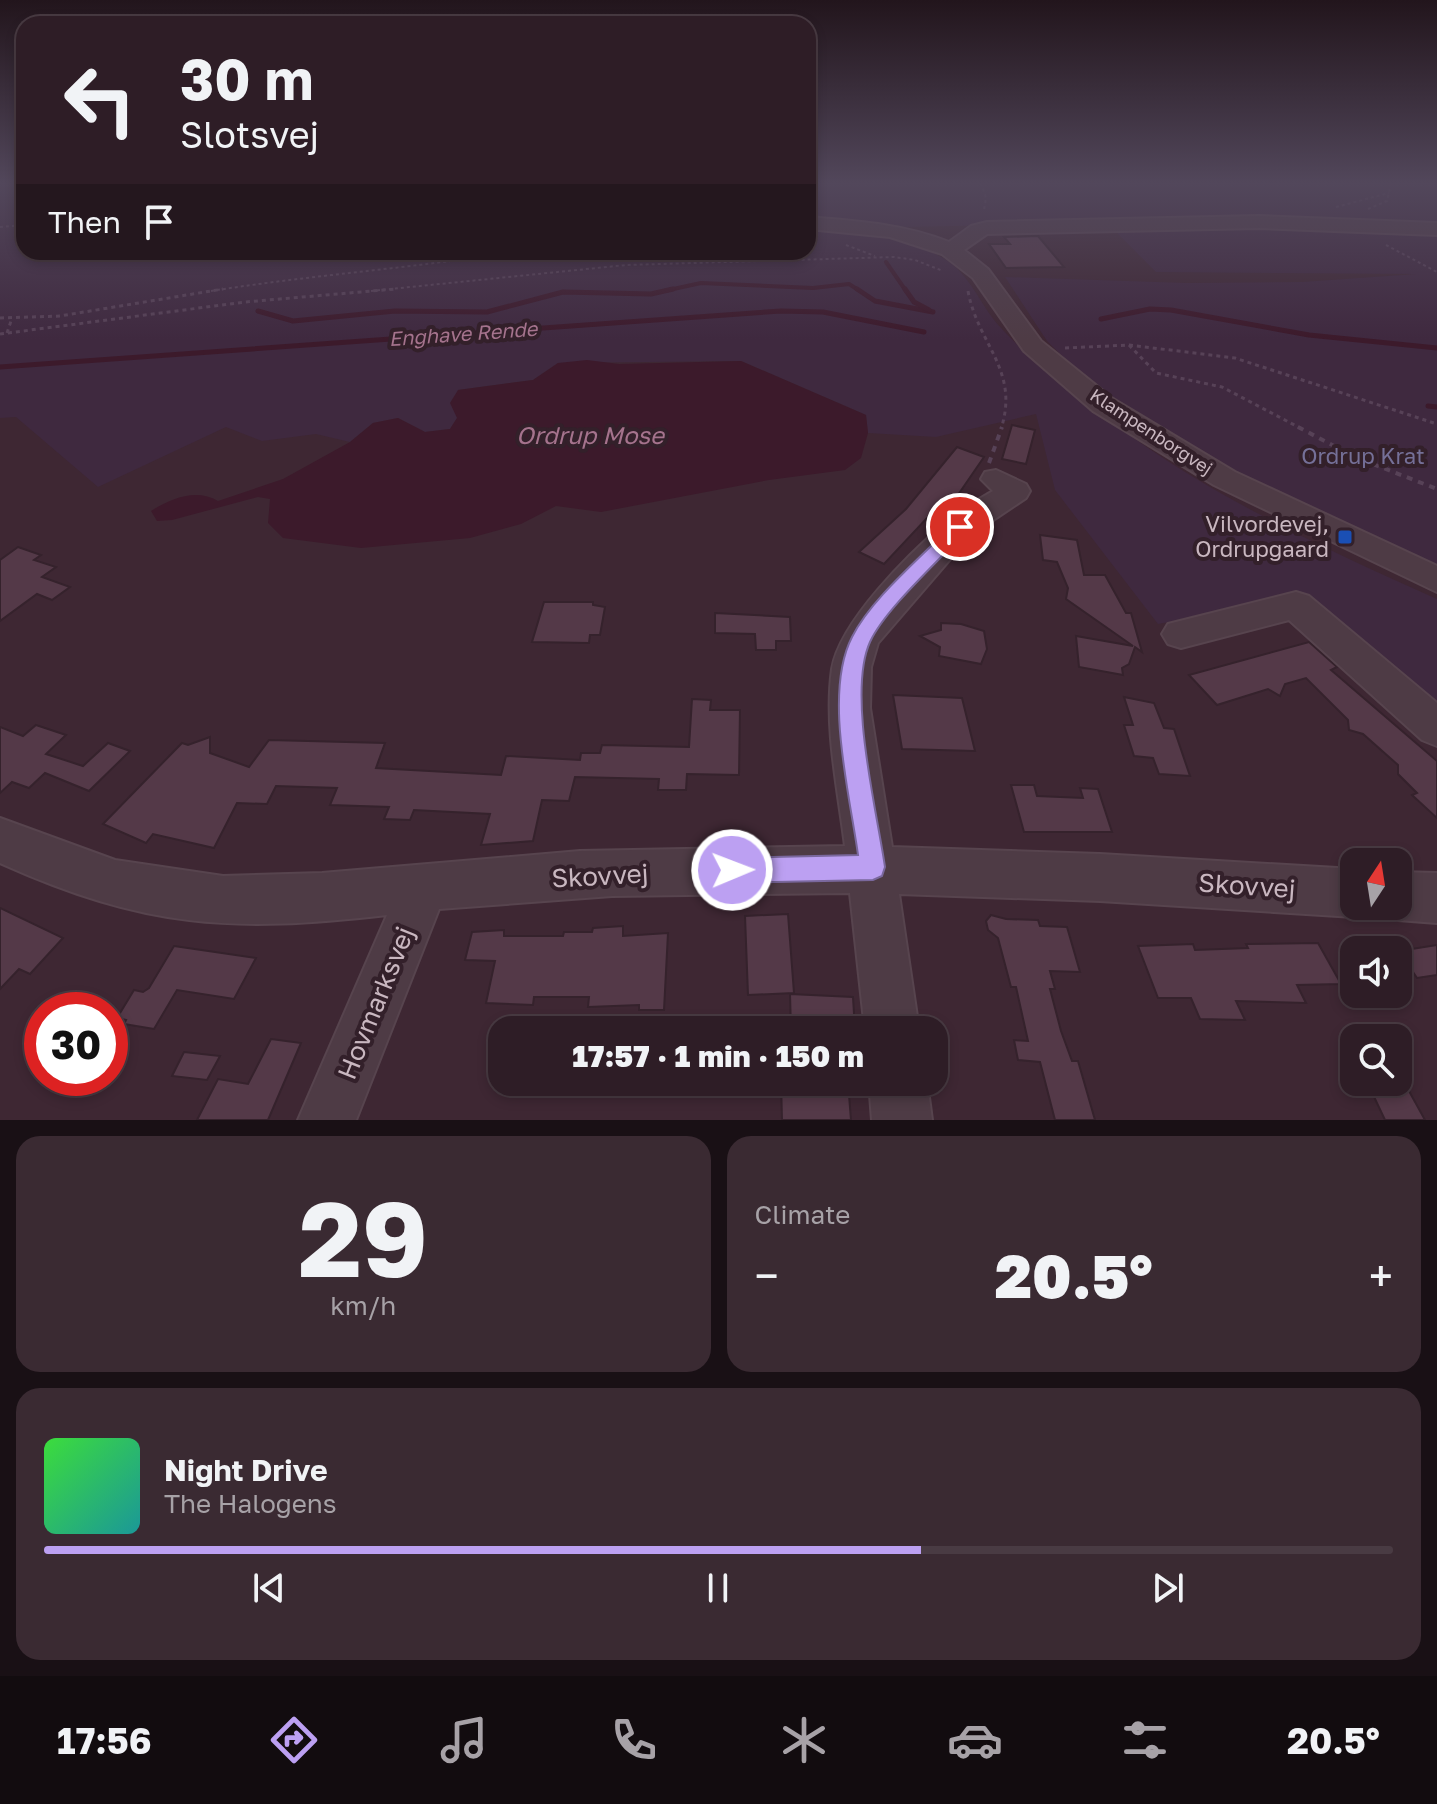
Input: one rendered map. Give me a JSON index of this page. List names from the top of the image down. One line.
{"streets":{"street":["Klampenborgvej","Skovvej","Hovmarksvej"]},"crossings":[["Skovvej","Hovmarksvej"]],"water":["Enghave Rende","Ordrup Mose"],"parks":["Ordrup Krat"],"places":{"transit":["Vilvordevej, Ordrupgaard"]},"north":"top","page":{"turn":["30 m","Slotsvej"],"then":"Then","limit":"30","trip":"17:57 · 1 min · 150 m","tile":[["29","km/h"],"Climate"],"heat":["−","20.5°","+"],"song":["Night Drive","The Halogens"],"tabs":["17:56","20.5°"]}}
